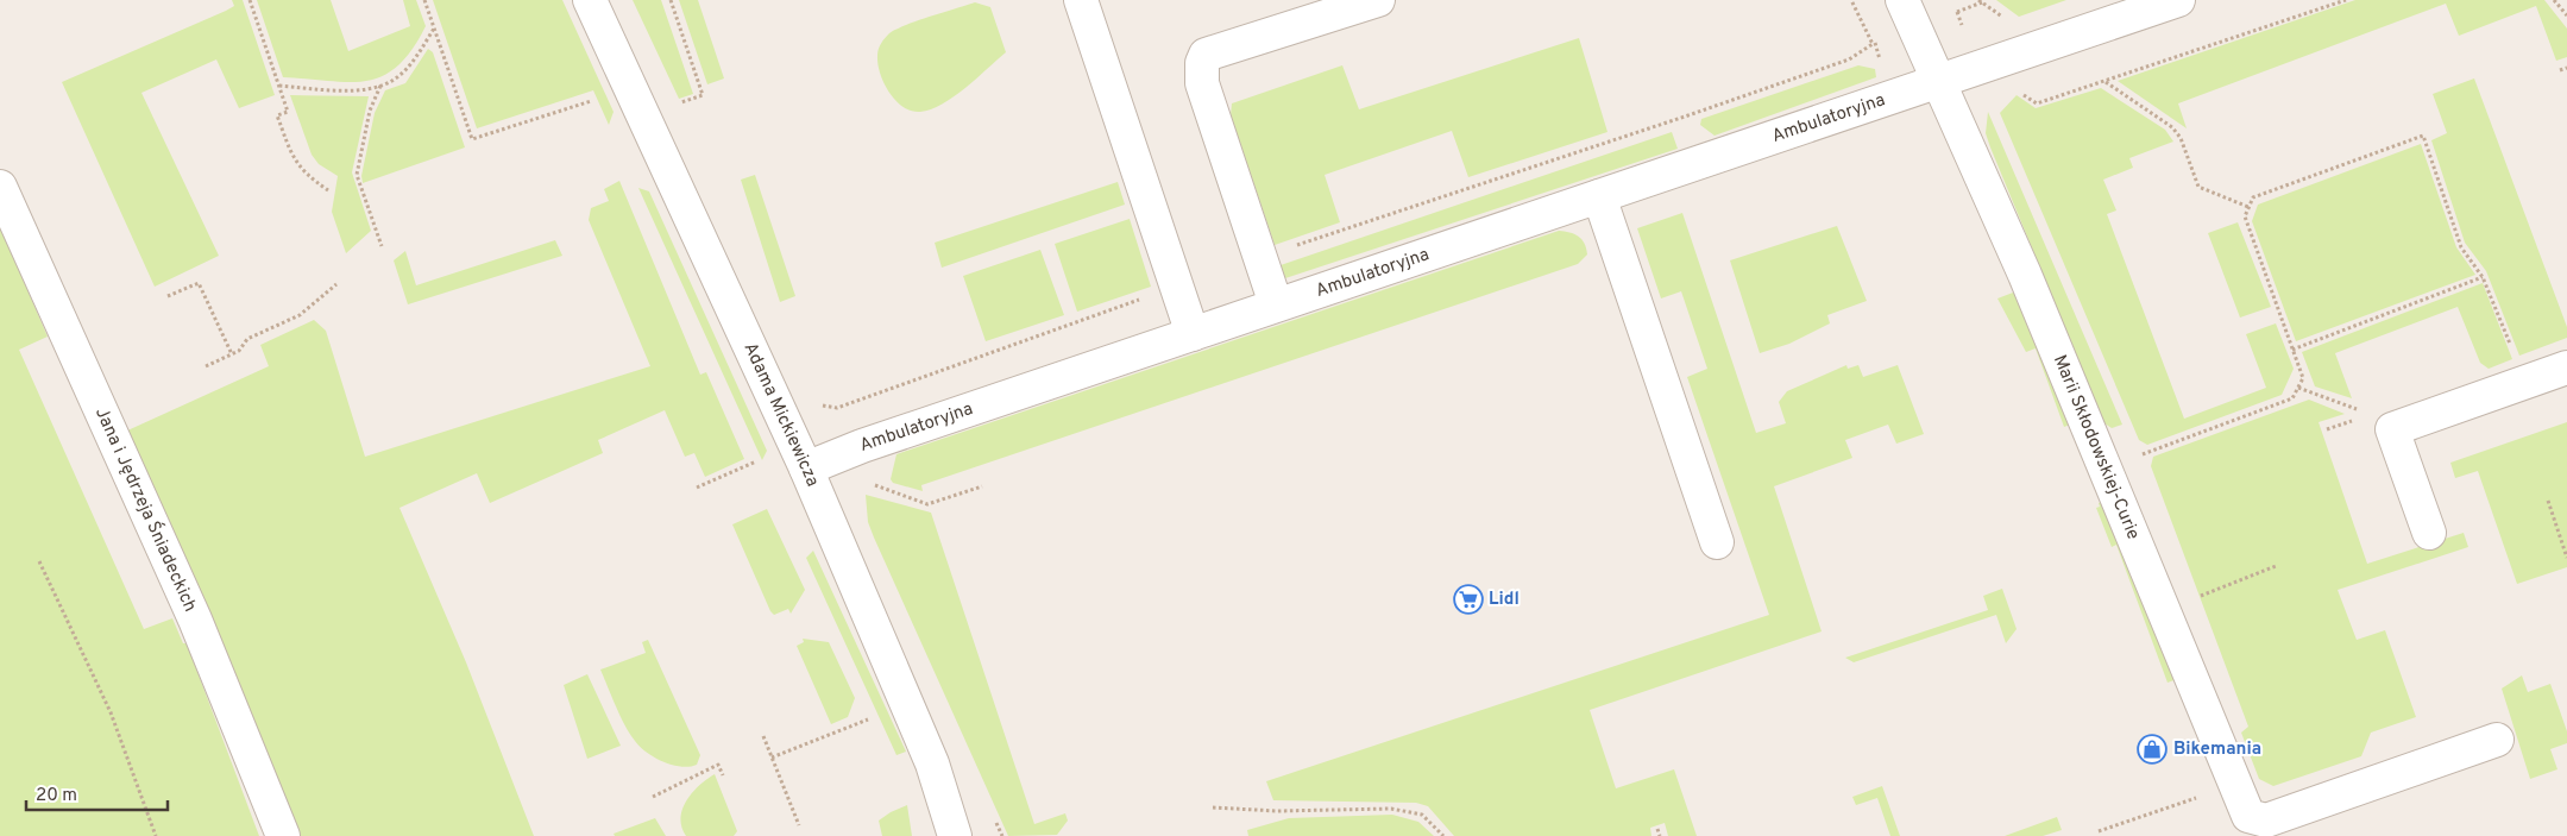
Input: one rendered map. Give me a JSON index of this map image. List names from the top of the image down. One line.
{"streets":{"street":["Ambulatoryjna","Adama Mickiewicza","Marii Skłodowskiej-Curie","Jana i Jędrzeja Śniadeckich"]},"crossings":[["Ambulatoryjna","Adama Mickiewicza"],["Ambulatoryjna","Marii Skłodowskiej-Curie"]],"places":{"supermarket":["Lidl"],"shop":["Bikemania"]},"scale_bar":"20 m"}
